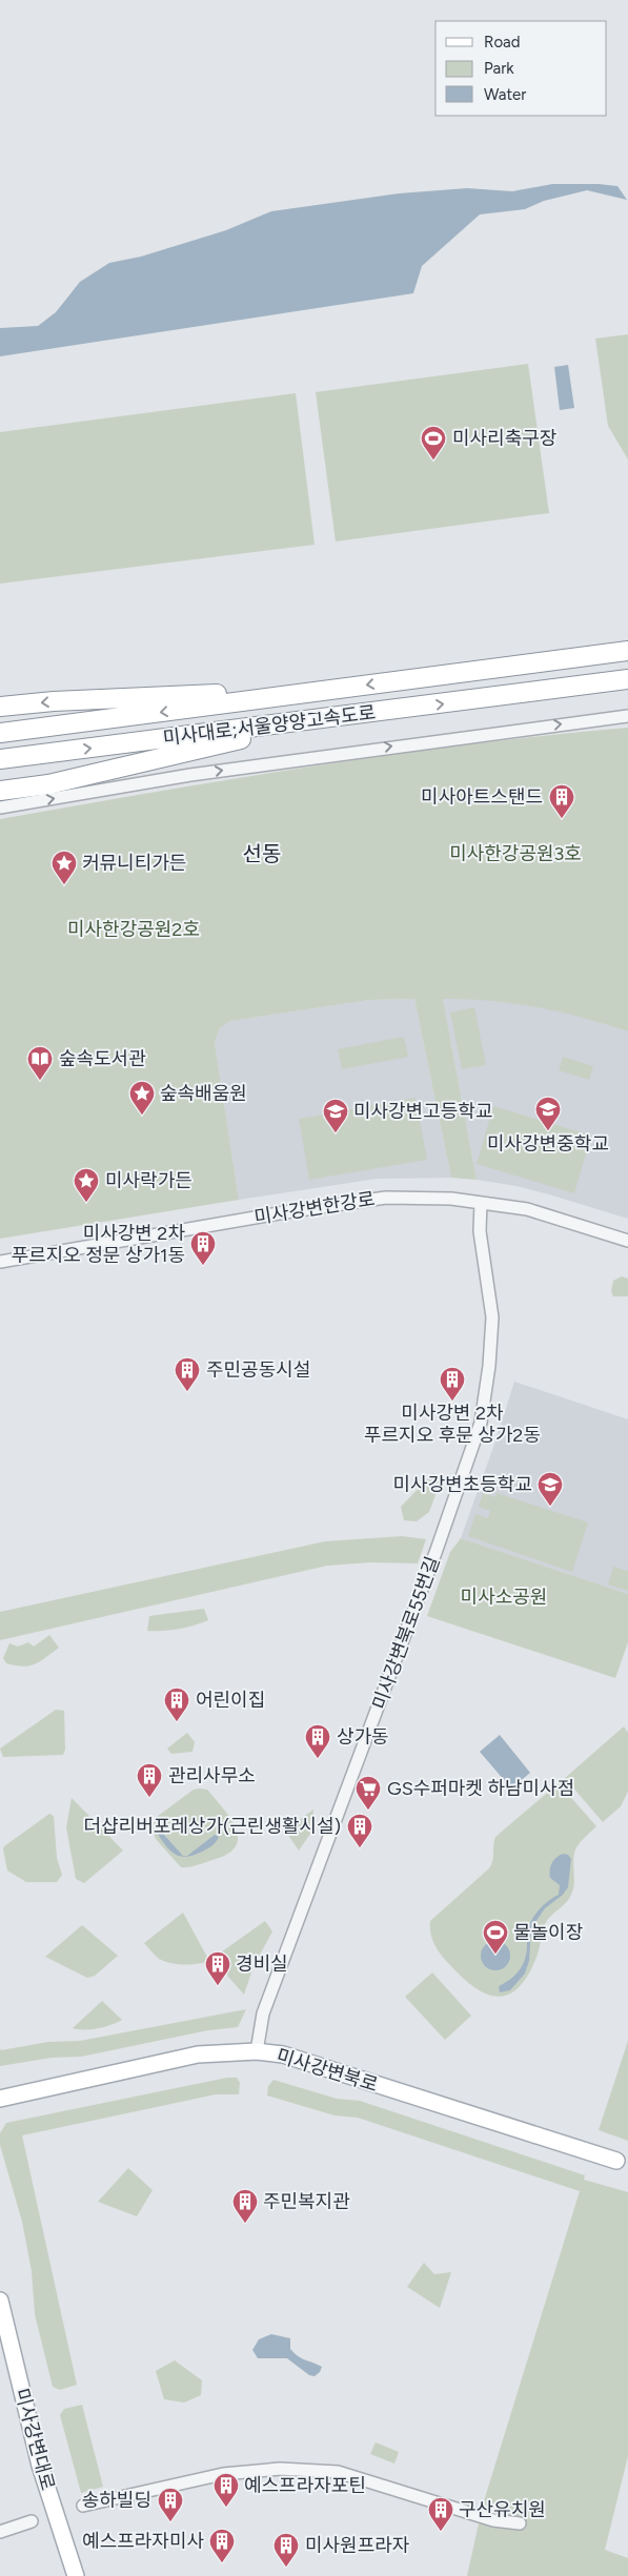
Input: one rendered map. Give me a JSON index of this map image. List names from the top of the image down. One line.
{"streets":{"highway":["미사대로;서울양양고속도로"],"main road":["미사강변북로","미사강변대로"],"street":["미사강변한강로","미사강변북로55번길"]},"crossings":[["미사강변한강로","미사강변북로55번길"],["미사강변북로55번길","미사강변북로"]],"districts":["선동"],"parks":["미사한강공원3호","미사한강공원2호","미사소공원"],"places":{"sports":["미사리축구장","물놀이장"],"building":["미사아트스탠드","미사강변 2차 푸르지오 정문 상가1동","주민공동시설","미사강변 2차 푸르지오 후문 상가2동","어린이집","상가동","관리사무소","더샵리버포레상가(근린생활시설)","경비실","주민복지관","예스프라자포틴","송하빌딩","구산유치원","예스프라자미사","미사원프라자"],"place":["커뮤니티가든","숲속배움원","미사락가든"],"library":["숲속도서관"],"school or university":["미사강변중학교","미사강변고등학교","미사강변초등학교"],"supermarket":["GS수퍼마켓 하남미사점"]},"legend":["Road","Park","Water"]}
